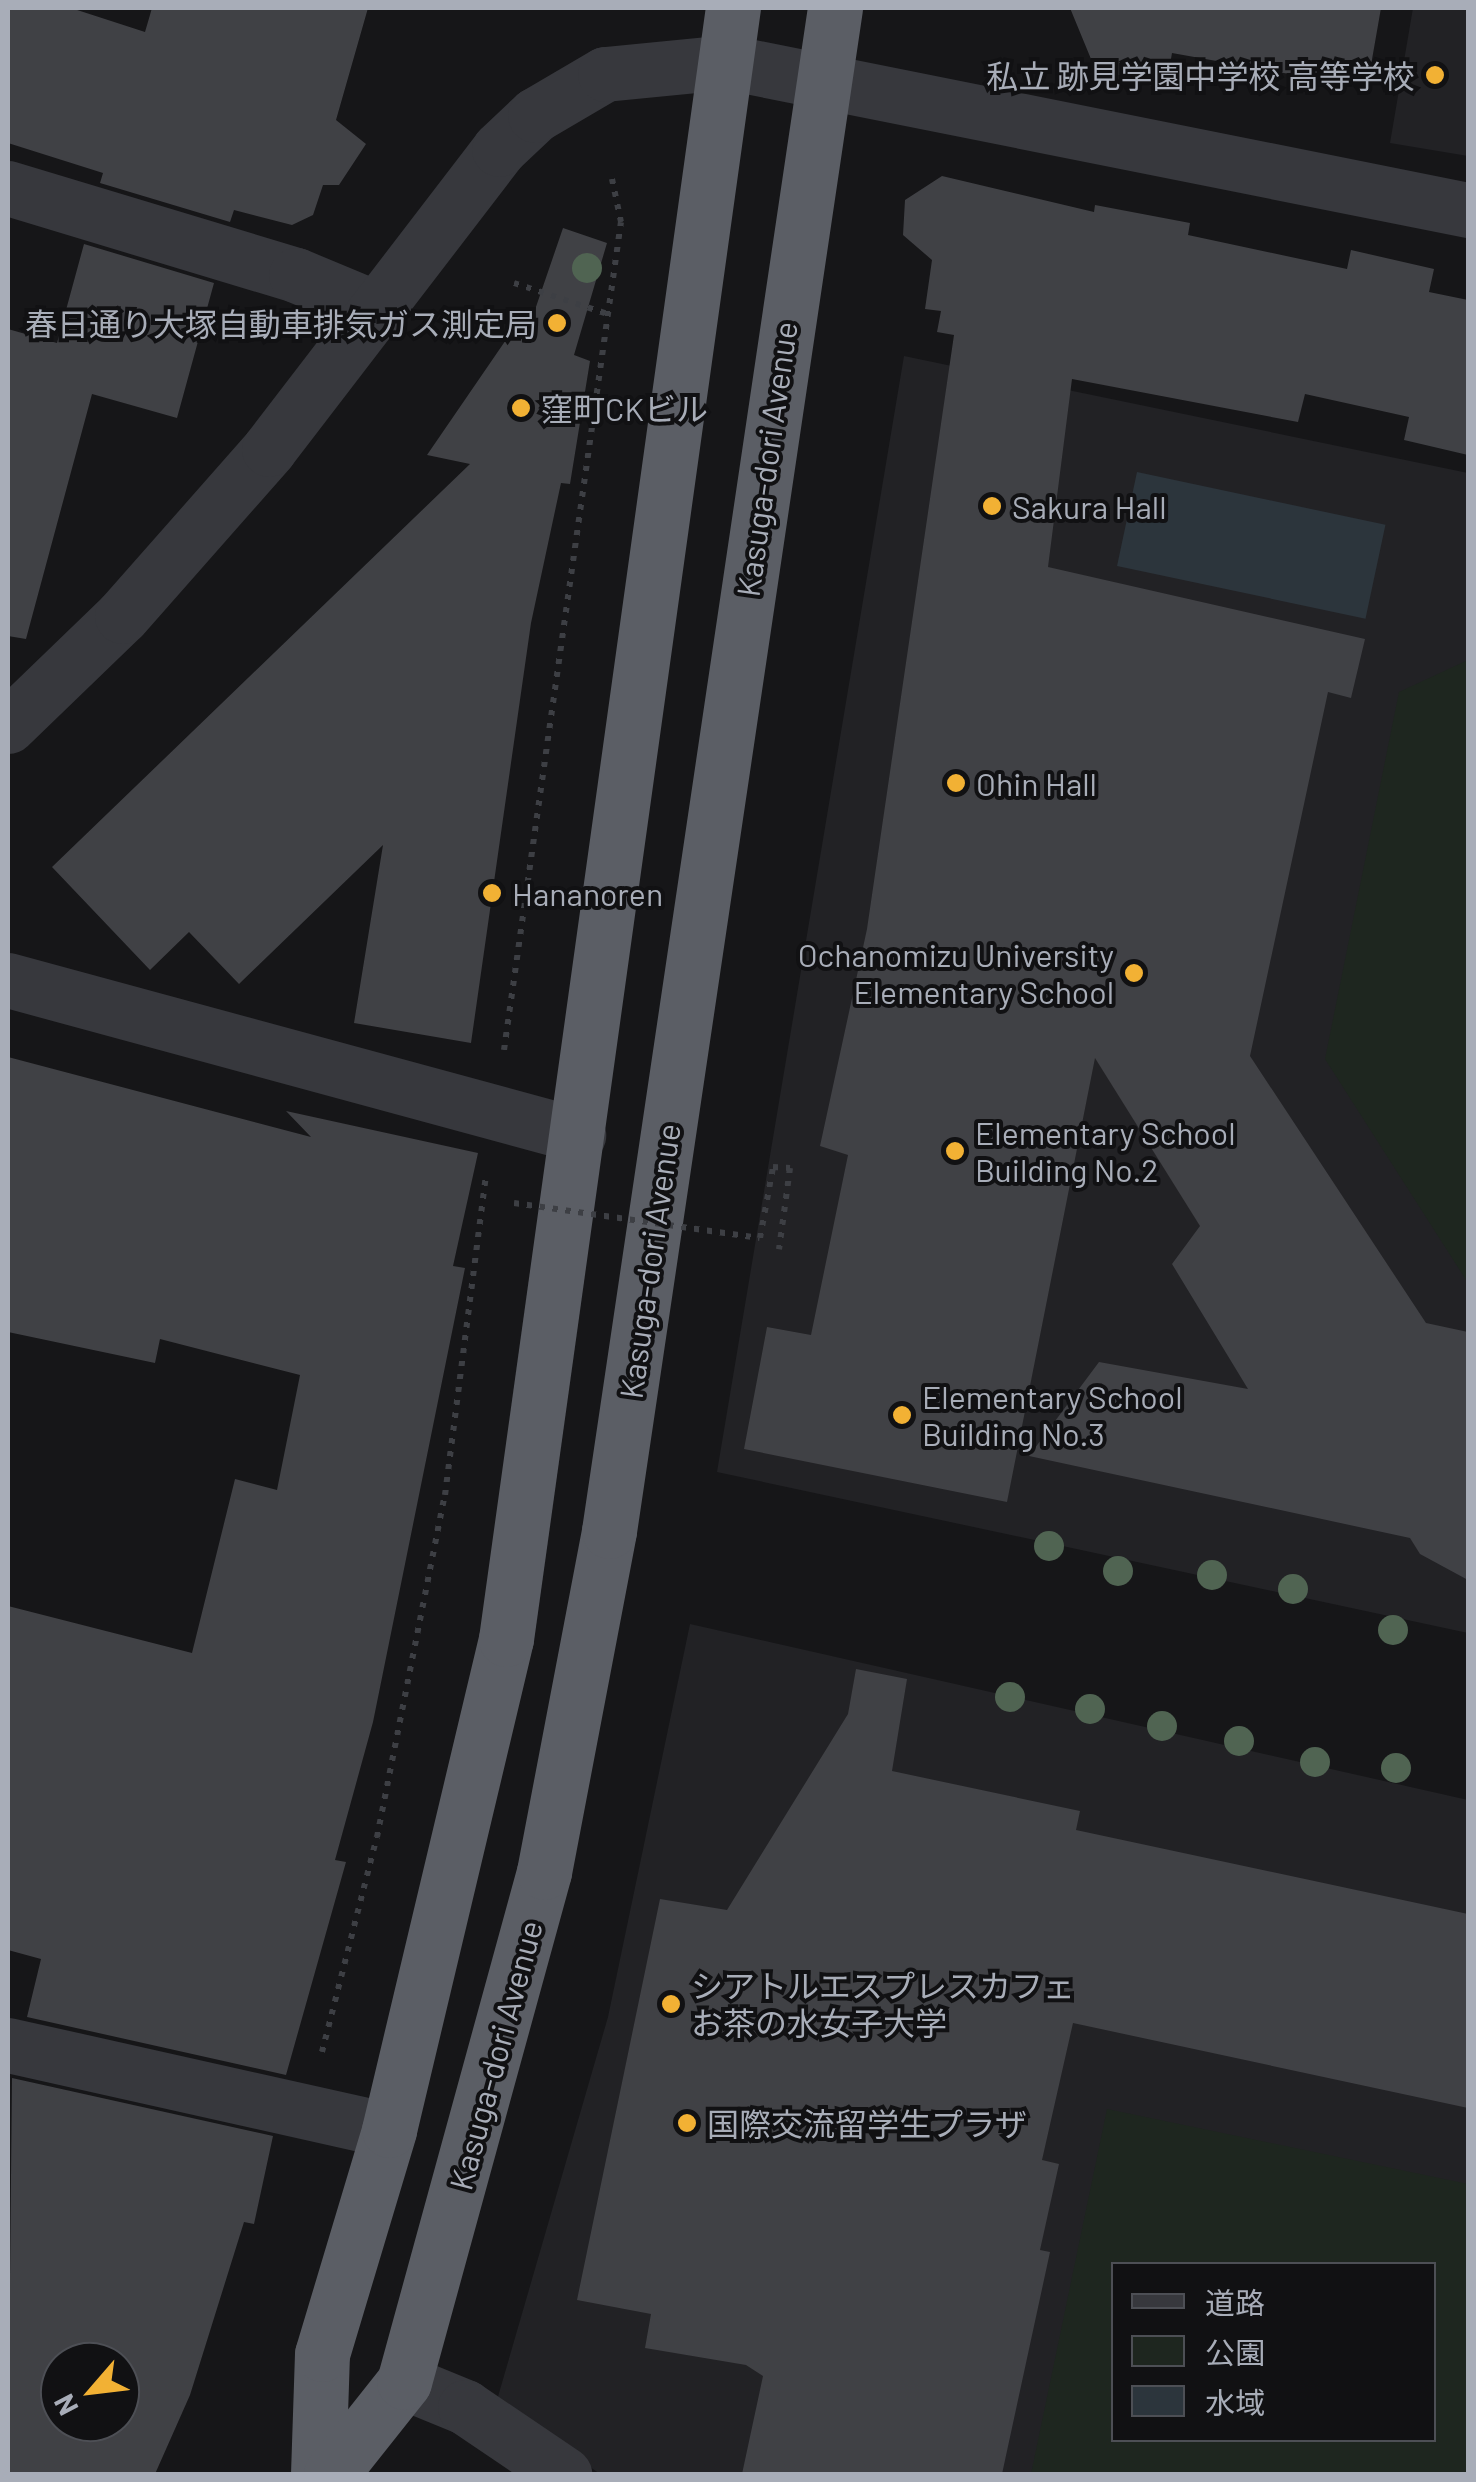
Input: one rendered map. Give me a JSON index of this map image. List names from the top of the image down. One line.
{"streets":{"highway":["Kasuga-dori Avenue"]},"places":["私立 跡見学園中学校 高等学校","春日通り大塚自動車排気ガス測定局","窪町CKビル","Sakura Hall","Ohin Hall","Hananoren","Ochanomizu University Elementary School","Elementary School Building No.2","Elementary School Building No.3","シアトルエスプレスカフェ お茶の水女子大学","国際交流留学生プラザ"],"legend":["道路","公園","水域"],"north":"bottom left"}
